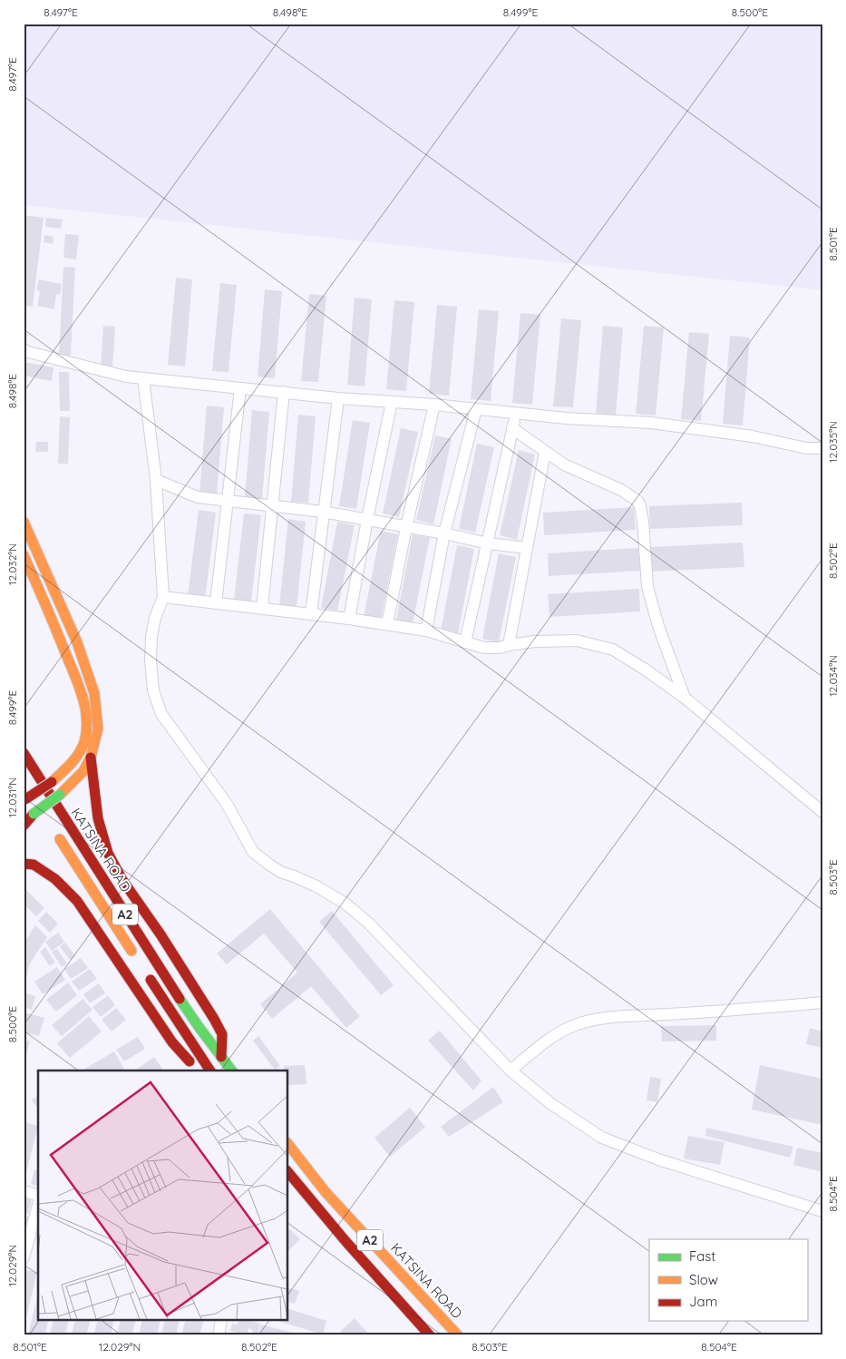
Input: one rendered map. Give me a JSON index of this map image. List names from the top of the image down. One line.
{"streets":{"main road":["KATSINA ROAD","A2"]},"legend":["Fast","Slow","Jam"],"coordinates":["8.497°E","8.498°E","8.499°E","8.500°E","8.501°E","12.035°N","8.502°E","12.032°N","12.034°N","12.031°N","8.503°E","8.504°E","12.029°N"]}
